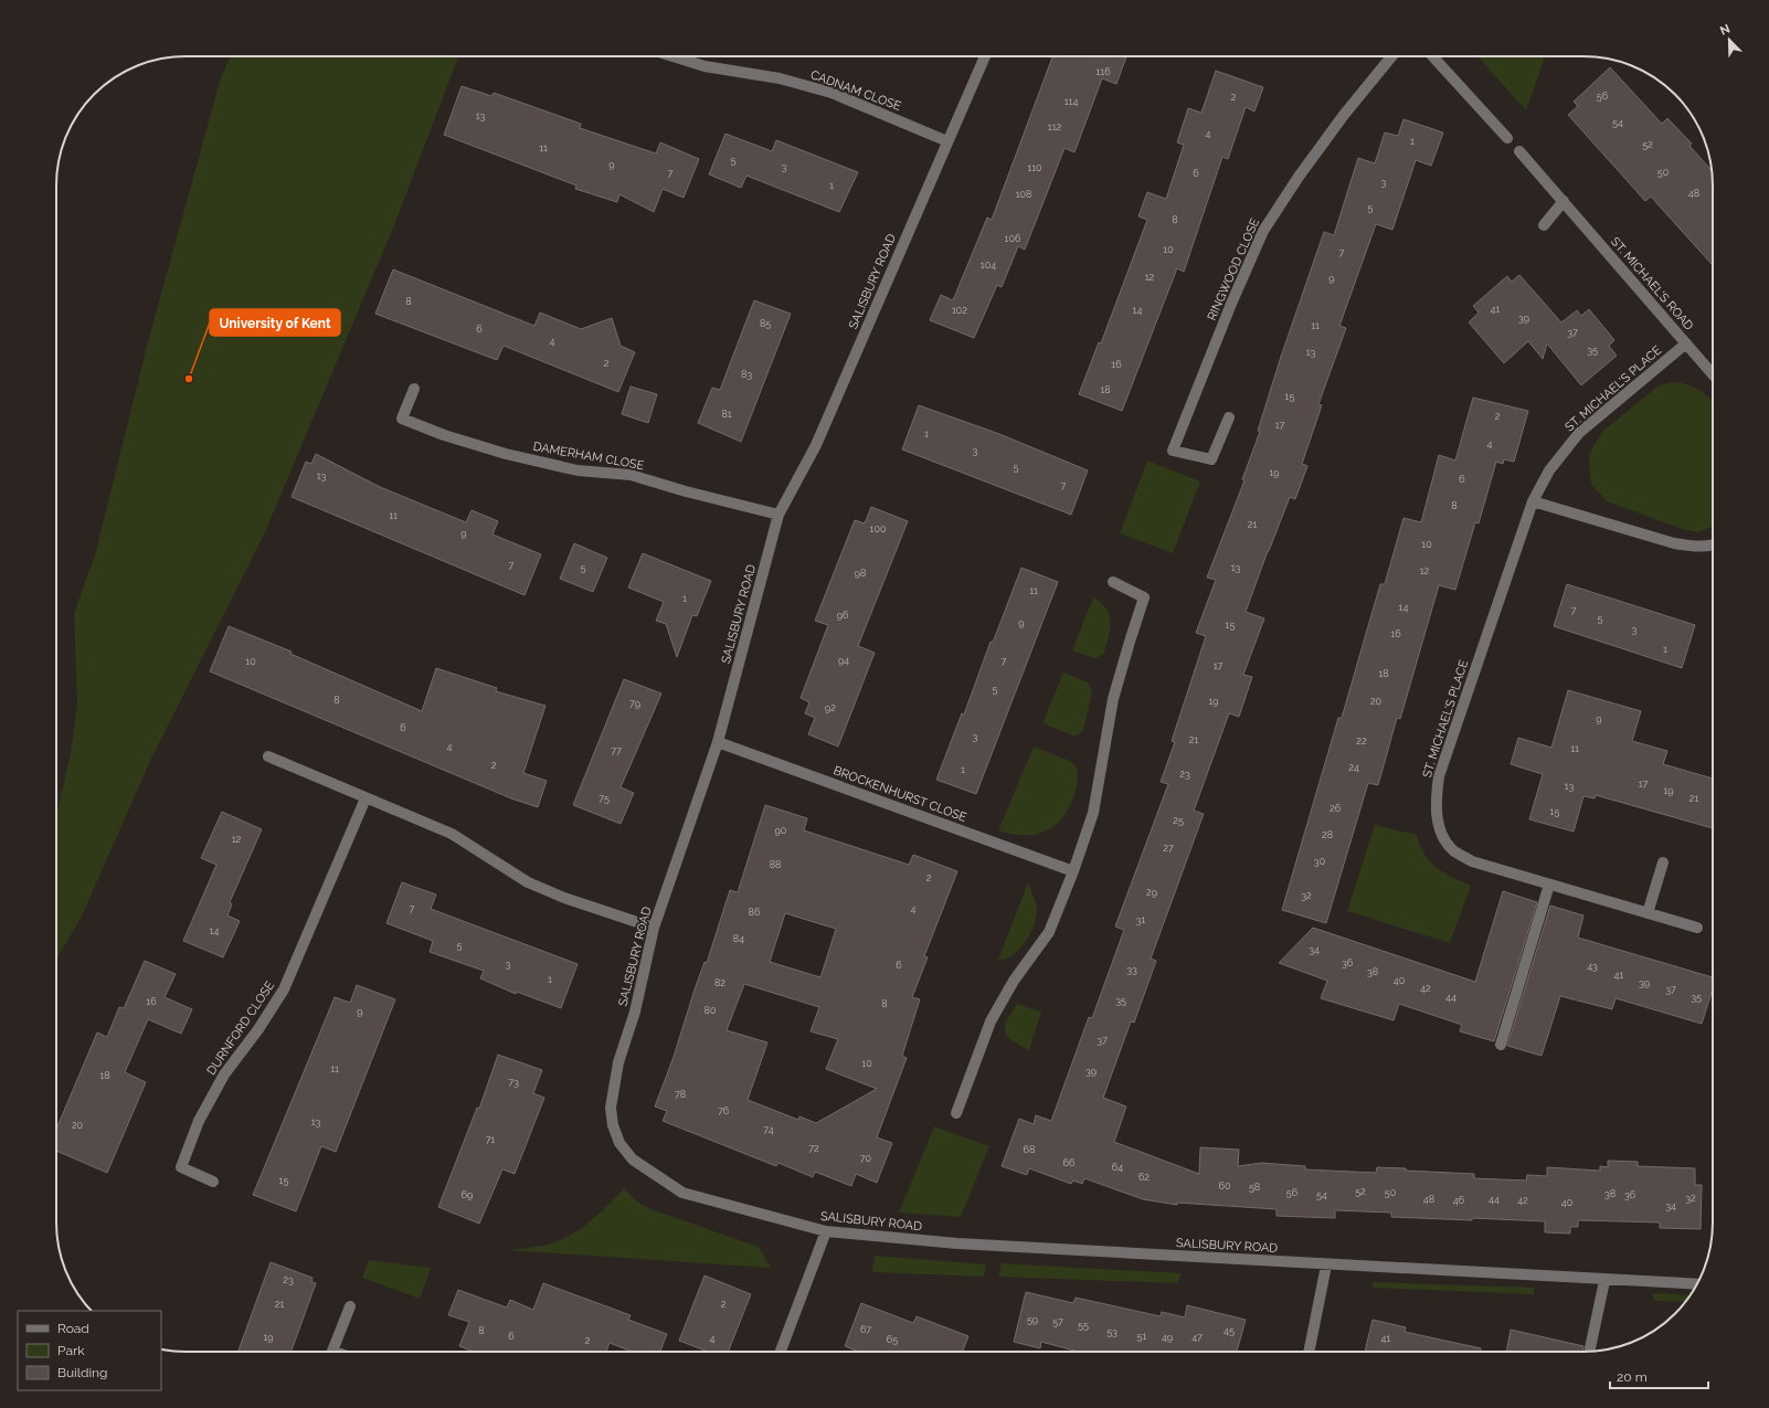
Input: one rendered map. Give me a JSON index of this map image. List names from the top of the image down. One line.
{"streets":{"street":["CADNAM CLOSE","RINGWOOD CLOSE","SALISBURY ROAD","ST. MICHAEL'S ROAD","ST. MICHAEL'S PLACE","DAMERHAM CLOSE","BROCKENHURST CLOSE","DURNFORD CLOSE"]},"crossings":[["CADNAM CLOSE","SALISBURY ROAD"],["SALISBURY ROAD","DAMERHAM CLOSE"],["SALISBURY ROAD","BROCKENHURST CLOSE"],["ST. MICHAEL'S ROAD","ST. MICHAEL'S PLACE"]],"places":["University of Kent"],"house_numbers":["116","56","2","114","13","54","112","4","1","52","11","5","9","3","110","50","7","6","3","1","48","108","5","8","106","10","7","104","12","9","8","41","102","14","39","85","11","6","37","4","35","13","2","16","83","18","15","81","2","17","1","4","3","5","19","13","6","7","8","11","21","100","9","10","7","5","13","12","98","11","1","14","7","96","5","9","15","3","16","1","94","10","7","17","18","5","8","19","20","79","92","9","6","3","21","22","4","11","77","2","24","1","23","17","13","19","75","21","26","15","25","90","28","12","27","30","88","2","29","32","7","4","86","31","14","84","5","34","36","3","6","43","33","38","41","1","40","82","39","42","37","44","35","35","16","8","80","9","37","10","11","39","18","73","78","76","13","20","74","71","72","68","70","66","64","62","15","60","58","52","56","50","38","69","54","36","32","48","44","46","42","40","34","23","21","2","59","57","55","67","8","45","53","6","51","19","49","47","4","41","65","2"],"legend":["Road","Park","Building"],"scale_bar":"20 m","north":"top left"}
